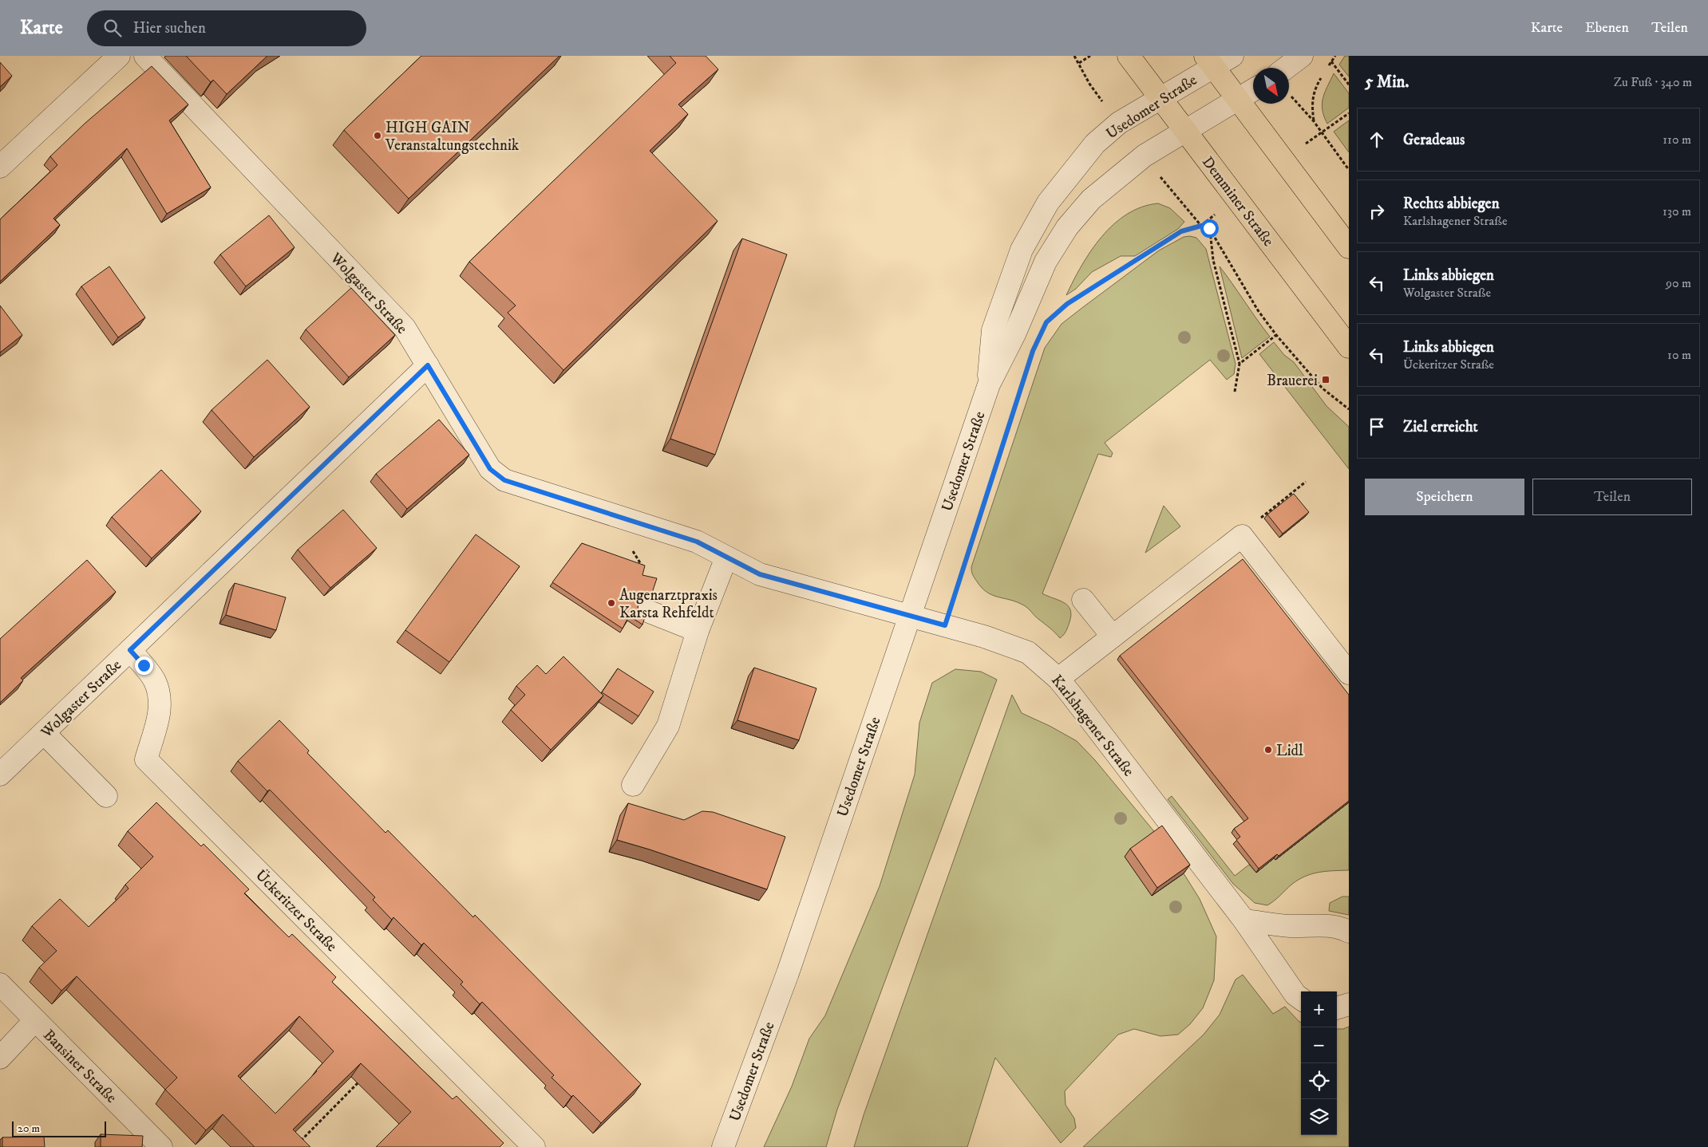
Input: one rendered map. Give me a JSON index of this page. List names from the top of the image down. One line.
{"streets":{"main road":["Demminer Straße"],"street":["Usedomer Straße","Wolgaster Straße","Karlshagener Straße","Ückeritzer Straße","Bansiner Straße"]},"crossings":[["Usedomer Straße","Demminer Straße"],["Usedomer Straße","Karlshagener Straße"],["Wolgaster Straße","Karlshagener Straße"],["Wolgaster Straße","Ückeritzer Straße"]],"places":{"other":["HIGH GAIN Veranstaltungstechnik","Augenarztpraxis Karsta Rehfeldt","Lidl"],"transit":["Brauerei"]},"scale_bar":"20 m","north":"bottom right","page":{"header":"Karte","search":"Hier suchen","nav":["Karte","Ebenen","Teilen"],"heading":["5 Min.","Zu Fuß · 340 m"],"list":[["Geradeaus","110 m"],["Rechts abbiegen","Karlshagener Straße","130 m"],["Links abbiegen","Wolgaster Straße","90 m"],["Links abbiegen","Ückeritzer Straße","10 m"],"Ziel erreicht"],"buttons":["Speichern","Teilen"],"map_buttons":["+","−"],"scale":"20 m"}}
